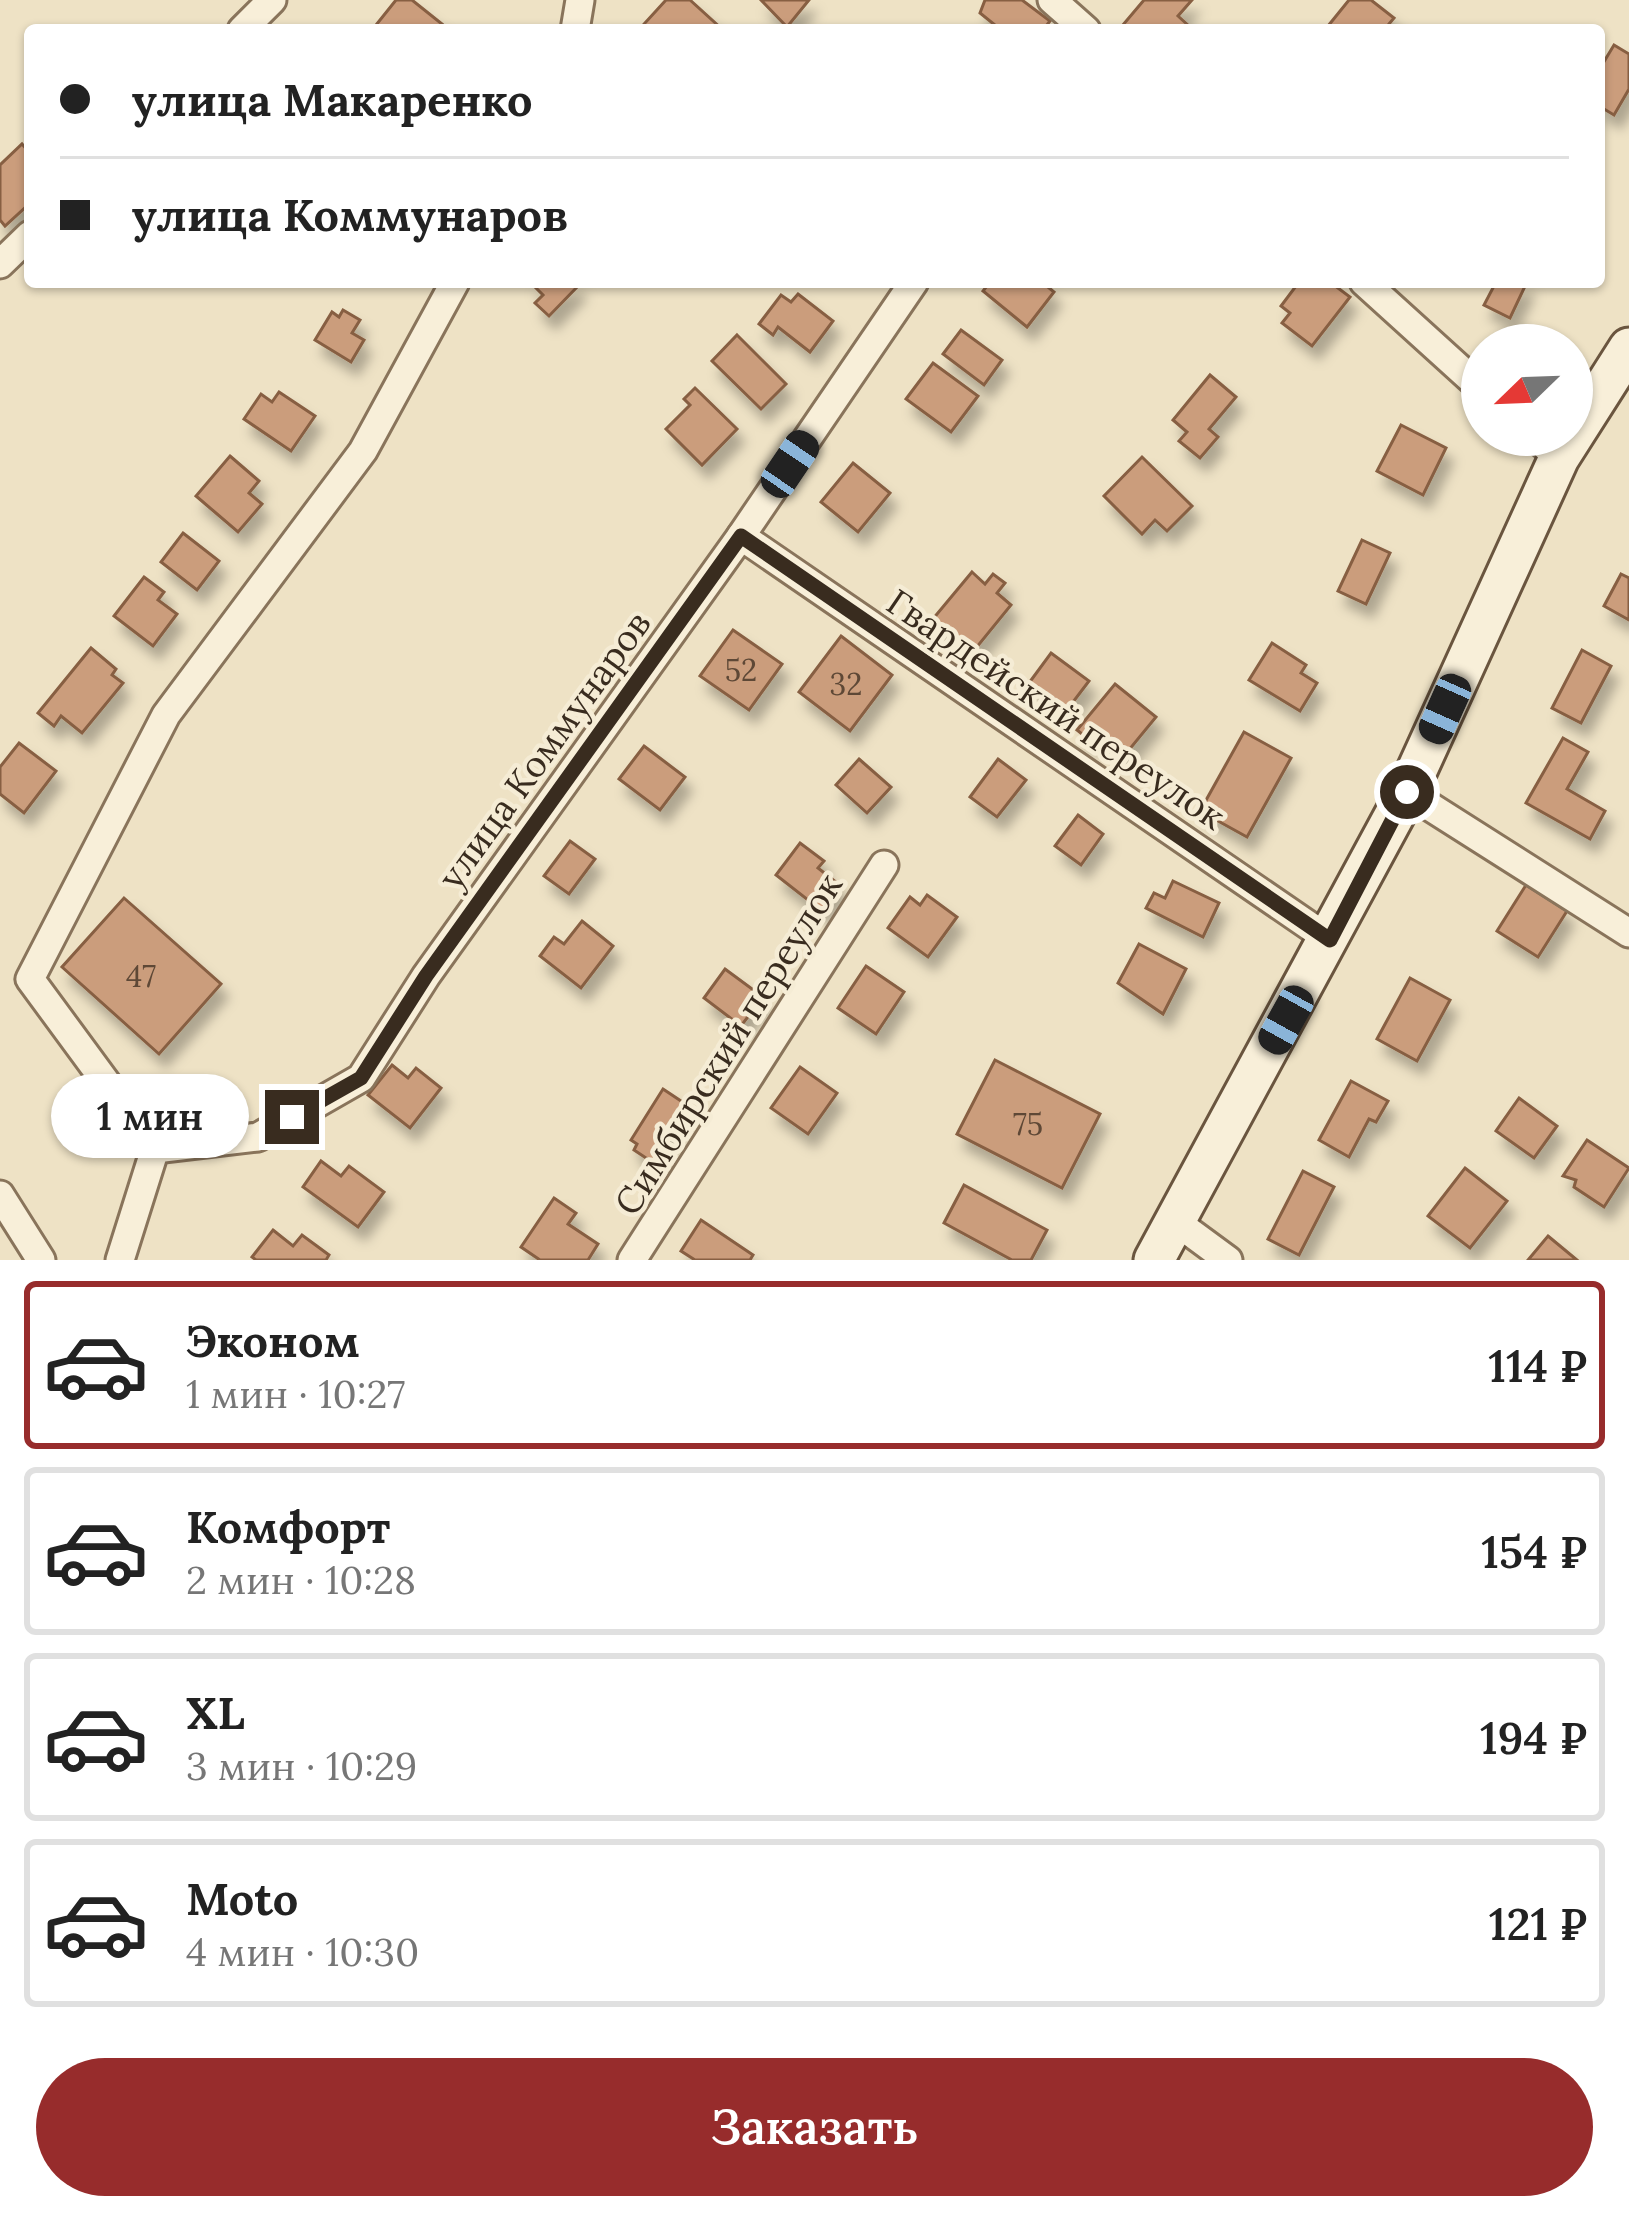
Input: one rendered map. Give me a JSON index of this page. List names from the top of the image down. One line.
{"streets":{"street":["Гвардейский переулок","улица Коммунаров","Симбирский переулок"]},"crossings":[["Гвардейский переулок","улица Коммунаров"]],"house_numbers":["52","32","47","75"],"north":"bottom left","page":{"banner":["улица Макаренко","улица Коммунаров"],"bubble":"1 мин","list":[{"name":"Эконом","note":"1 мин · 10:27","value":"114 ₽"},{"name":"Комфорт","note":"2 мин · 10:28","value":"154 ₽"},{"name":"XL","note":"3 мин · 10:29","value":"194 ₽"},{"name":"Moto","note":"4 мин · 10:30","value":"121 ₽"}],"buttons":"Заказать"}}
